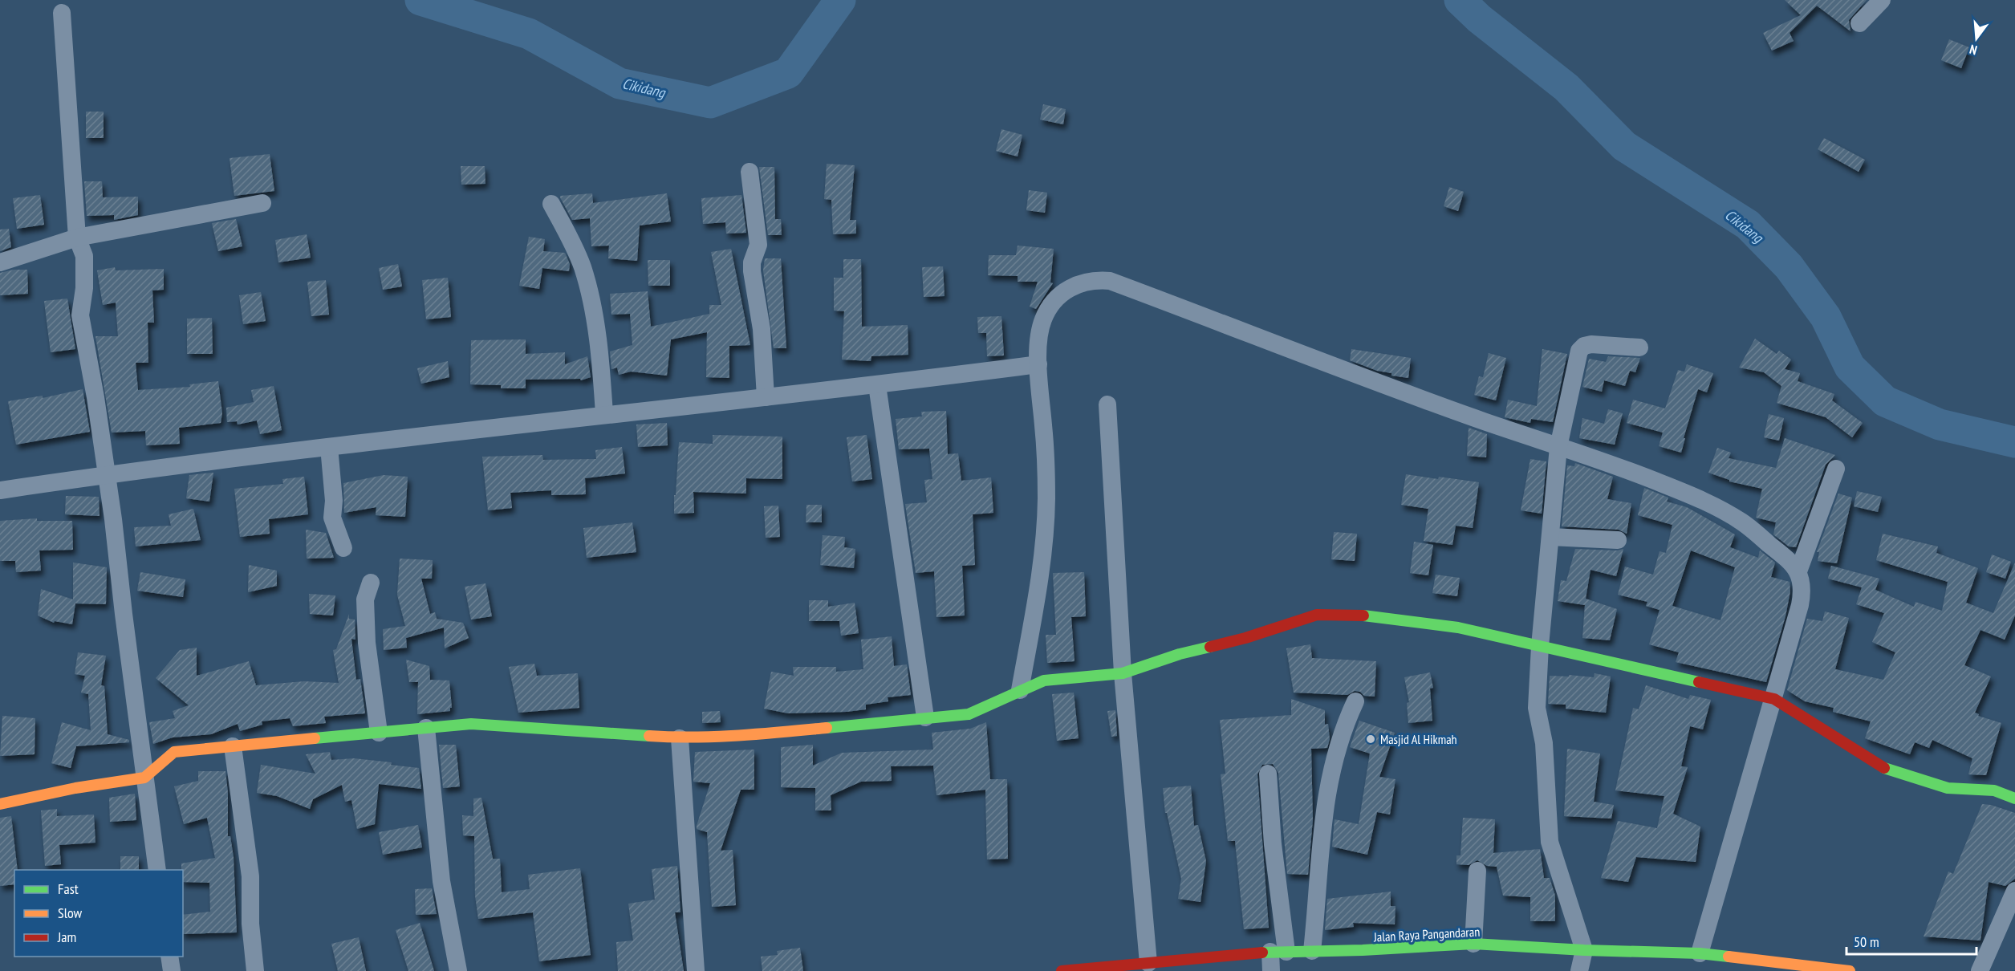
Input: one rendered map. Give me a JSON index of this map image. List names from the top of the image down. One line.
{"streets":{"main road":["Jalan Raya Pangandaran"]},"water":["Cikidang"],"places":["Masjid Al Hikmah"],"legend":["Fast","Slow","Jam"],"scale_bar":"50 m","north":"bottom"}
